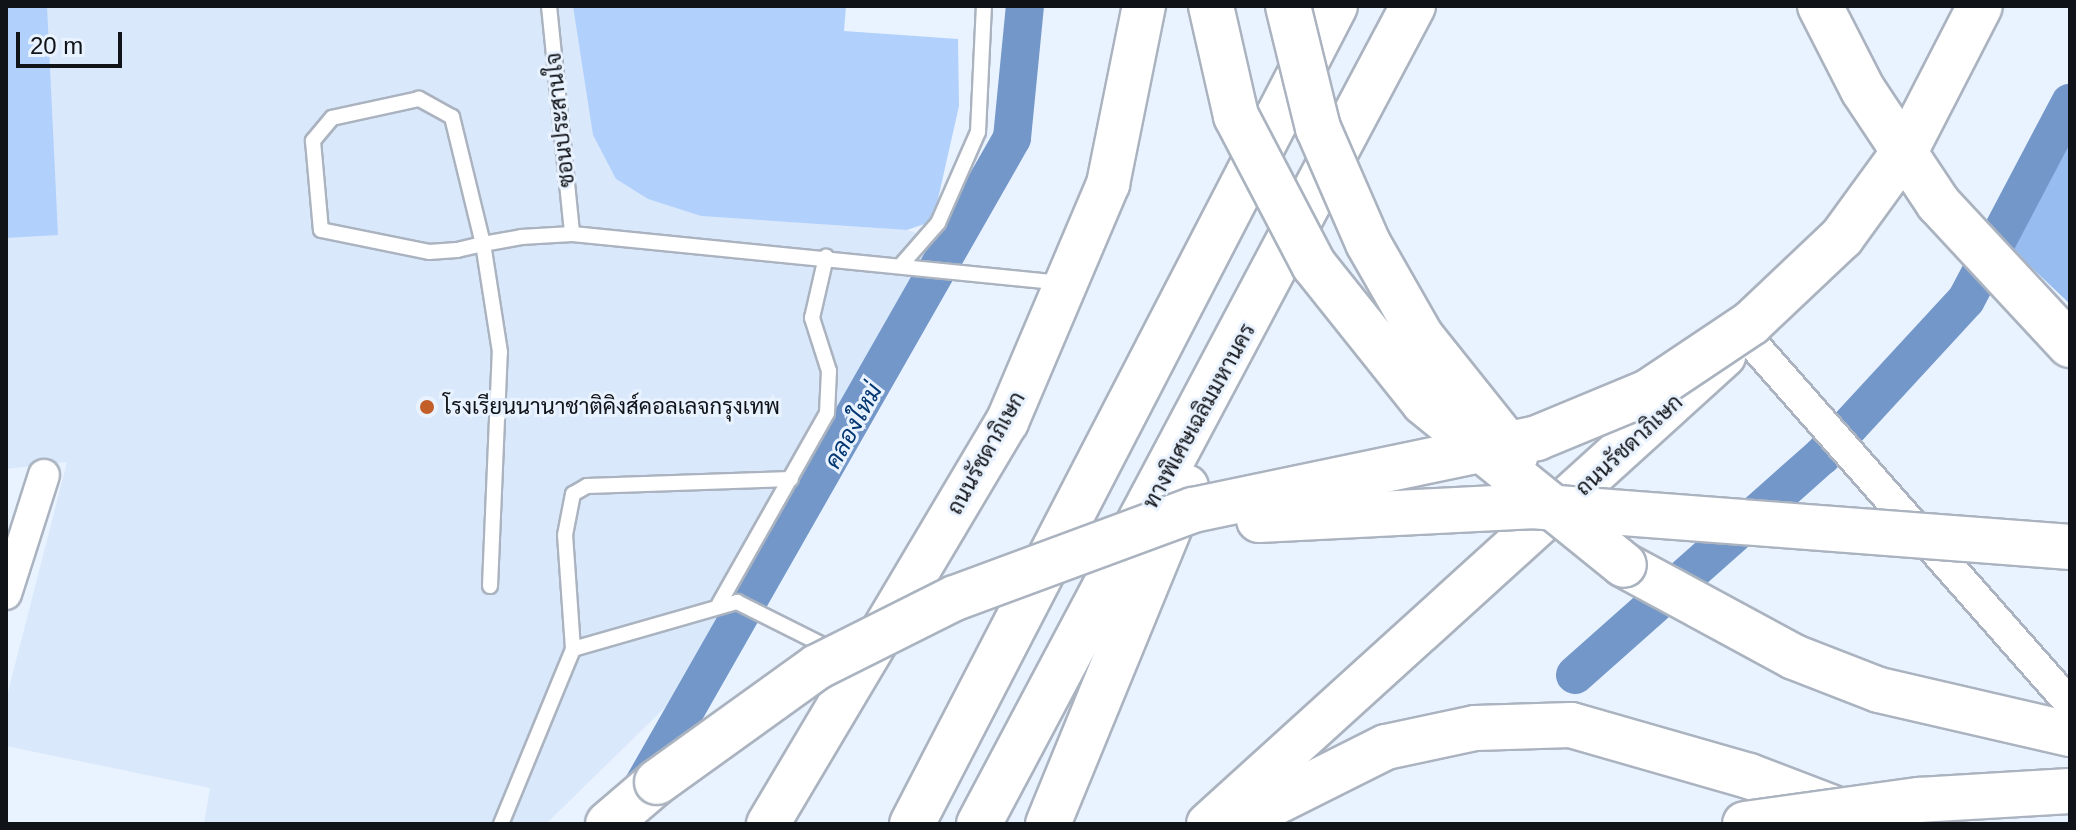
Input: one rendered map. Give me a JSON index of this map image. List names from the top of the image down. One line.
{"streets":{"highway":["ทางพิเศษเฉลิมมหานคร"],"main road":["ถนนรัชดาภิเษก"],"lane":["ซอนประสานใจ"]},"water":["คลองใหม่"],"places":["โรงเรียนนานาชาติคิงส์คอลเลจกรุงเทพ"],"scale_bar":"20 m"}
